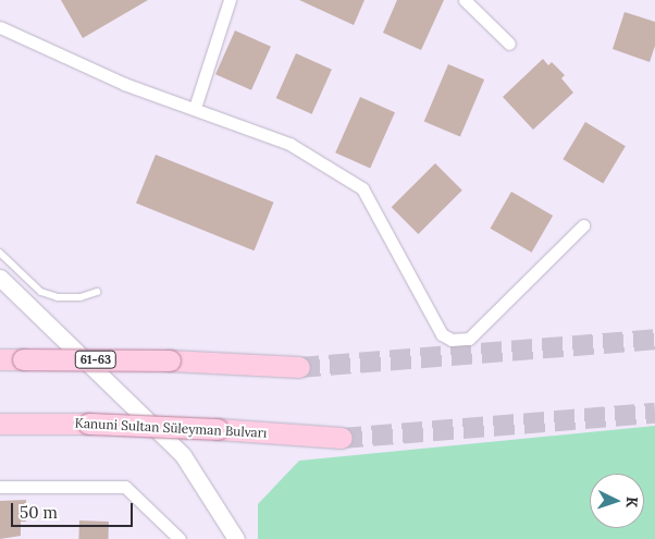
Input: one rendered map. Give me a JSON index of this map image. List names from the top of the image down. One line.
{"streets":{"main road":["61-63","Kanuni Sultan Süleyman Bulvarı"]},"scale_bar":"50 m","north":"right"}
